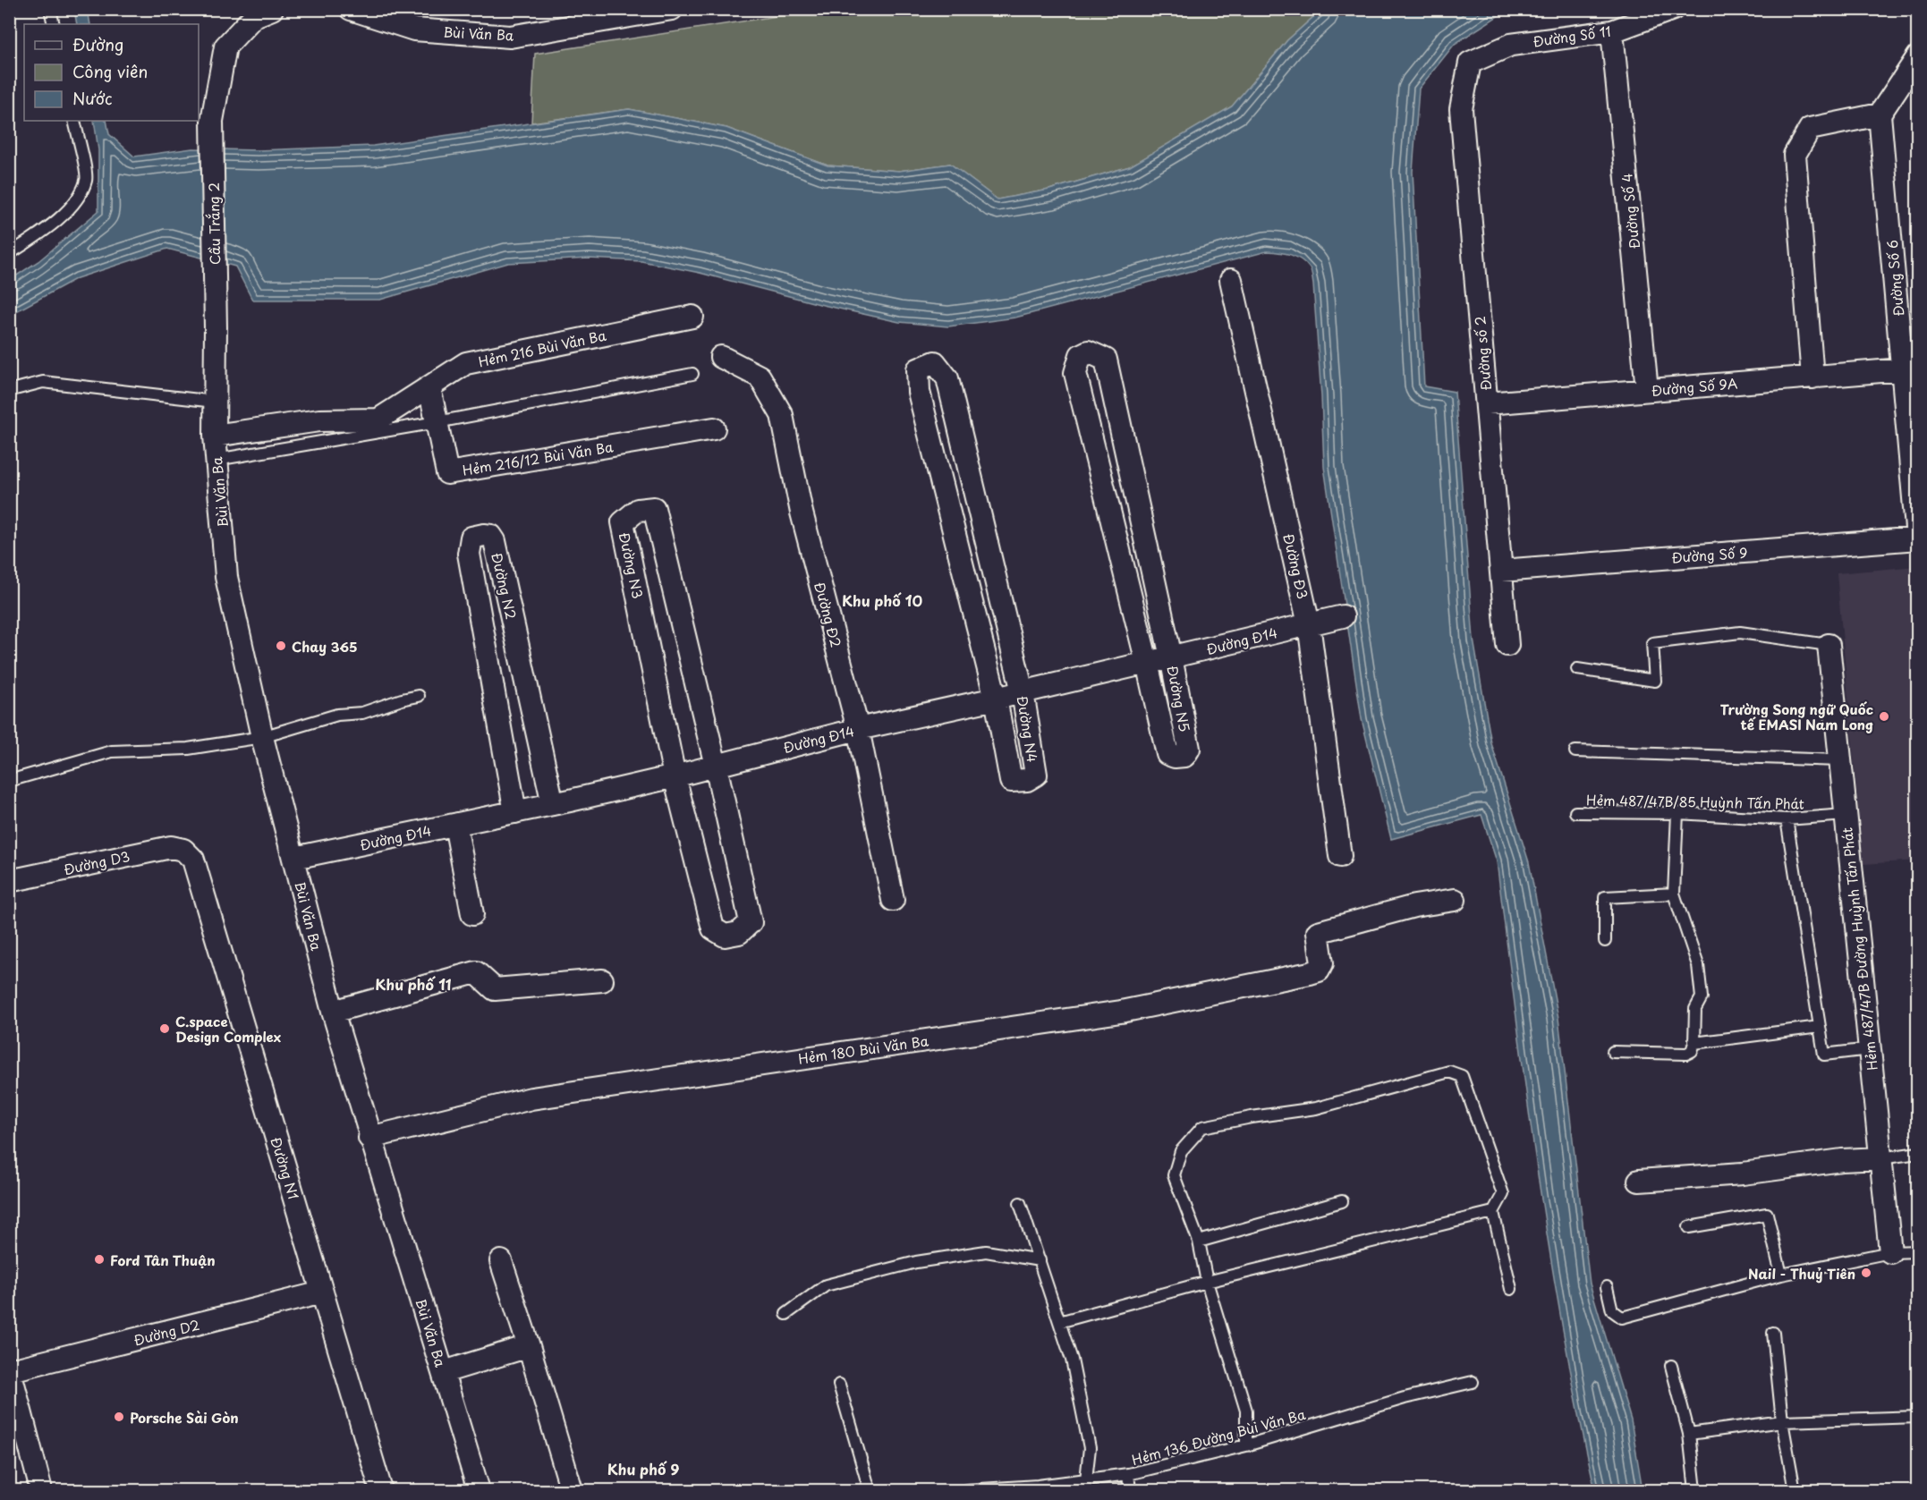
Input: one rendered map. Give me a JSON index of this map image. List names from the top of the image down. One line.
{"streets":{"street":["Bùi Văn Ba","Đường Số 11","Đường Số 4","Cầu Trắng 2","Đường Số 6","Hẻm 216 Bùi Văn Ba","Đường số 2","Đường Số 9A","Hẻm 216/12 Bùi Văn Ba","Đường Số 9","Đường N3","Đường Đ3","Đường N2","Đường Đ2","Đường Đ14","Đường N5","Đường N4","Đường D3","Hẻm 487/47B Đường Huỳnh Tấn Phát","Hẻm 180 Bùi Văn Ba","Đường N1","Đường D2"],"lane":["Hẻm 487/47B/85 Huỳnh Tấn Phát","Hẻm 136 Đường Bùi Văn Ba"]},"crossings":[["Bùi Văn Ba","Cầu Trắng 2"],["Bùi Văn Ba","Hẻm 216 Bùi Văn Ba"],["Bùi Văn Ba","Đường Đ14"],["Bùi Văn Ba","Hẻm 180 Bùi Văn Ba"],["Đường Số 11","Đường Số 4"],["Đường Số 11","Đường số 2"],["Đường Số 4","Đường Số 9A"],["Đường Số 6","Đường Số 9A"],["Đường Số 6","Đường Số 9"],["Hẻm 216 Bùi Văn Ba","Hẻm 216/12 Bùi Văn Ba"],["Đường số 2","Đường Số 9A"],["Đường số 2","Đường Số 9"],["Đường N3","Đường Đ14"],["Đường Đ3","Đường Đ14"],["Đường N2","Đường Đ14"],["Đường Đ2","Đường Đ14"],["Đường Đ14","Đường N5"],["Đường Đ14","Đường N4"],["Hẻm 487/47B/85 Huỳnh Tấn Phát","Hẻm 487/47B Đường Huỳnh Tấn Phát"],["Đường D3","Đường N1"],["Đường N1","Đường D2"]],"districts":["Khu phố 10","Khu phố 11","Khu phố 9"],"places":["Chay 365","Trường Song ngữ Quốc tế EMASI Nam Long","C.space Design Complex","Ford Tân Thuận","Nail - Thuỷ Tiên","Porsche Sài Gòn"],"legend":["Đường","Công viên","Nước"]}
